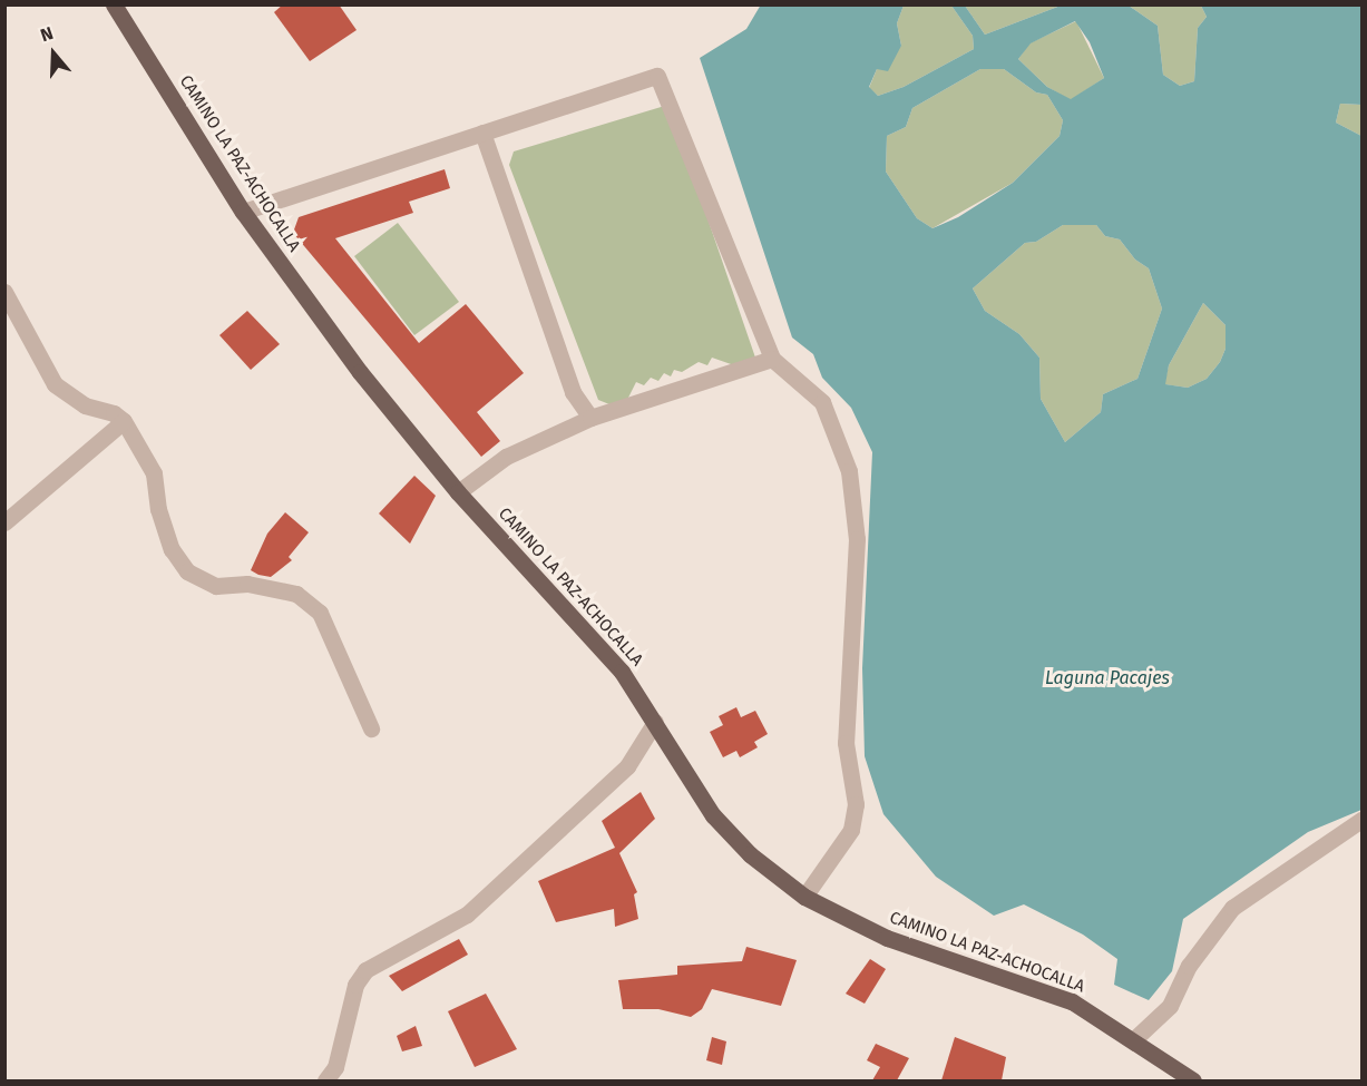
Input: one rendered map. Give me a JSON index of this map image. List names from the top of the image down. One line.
{"streets":{"main road":["CAMINO LA PAZ-ACHOCALLA"]},"water":["Laguna Pacajes"],"north":"top"}
